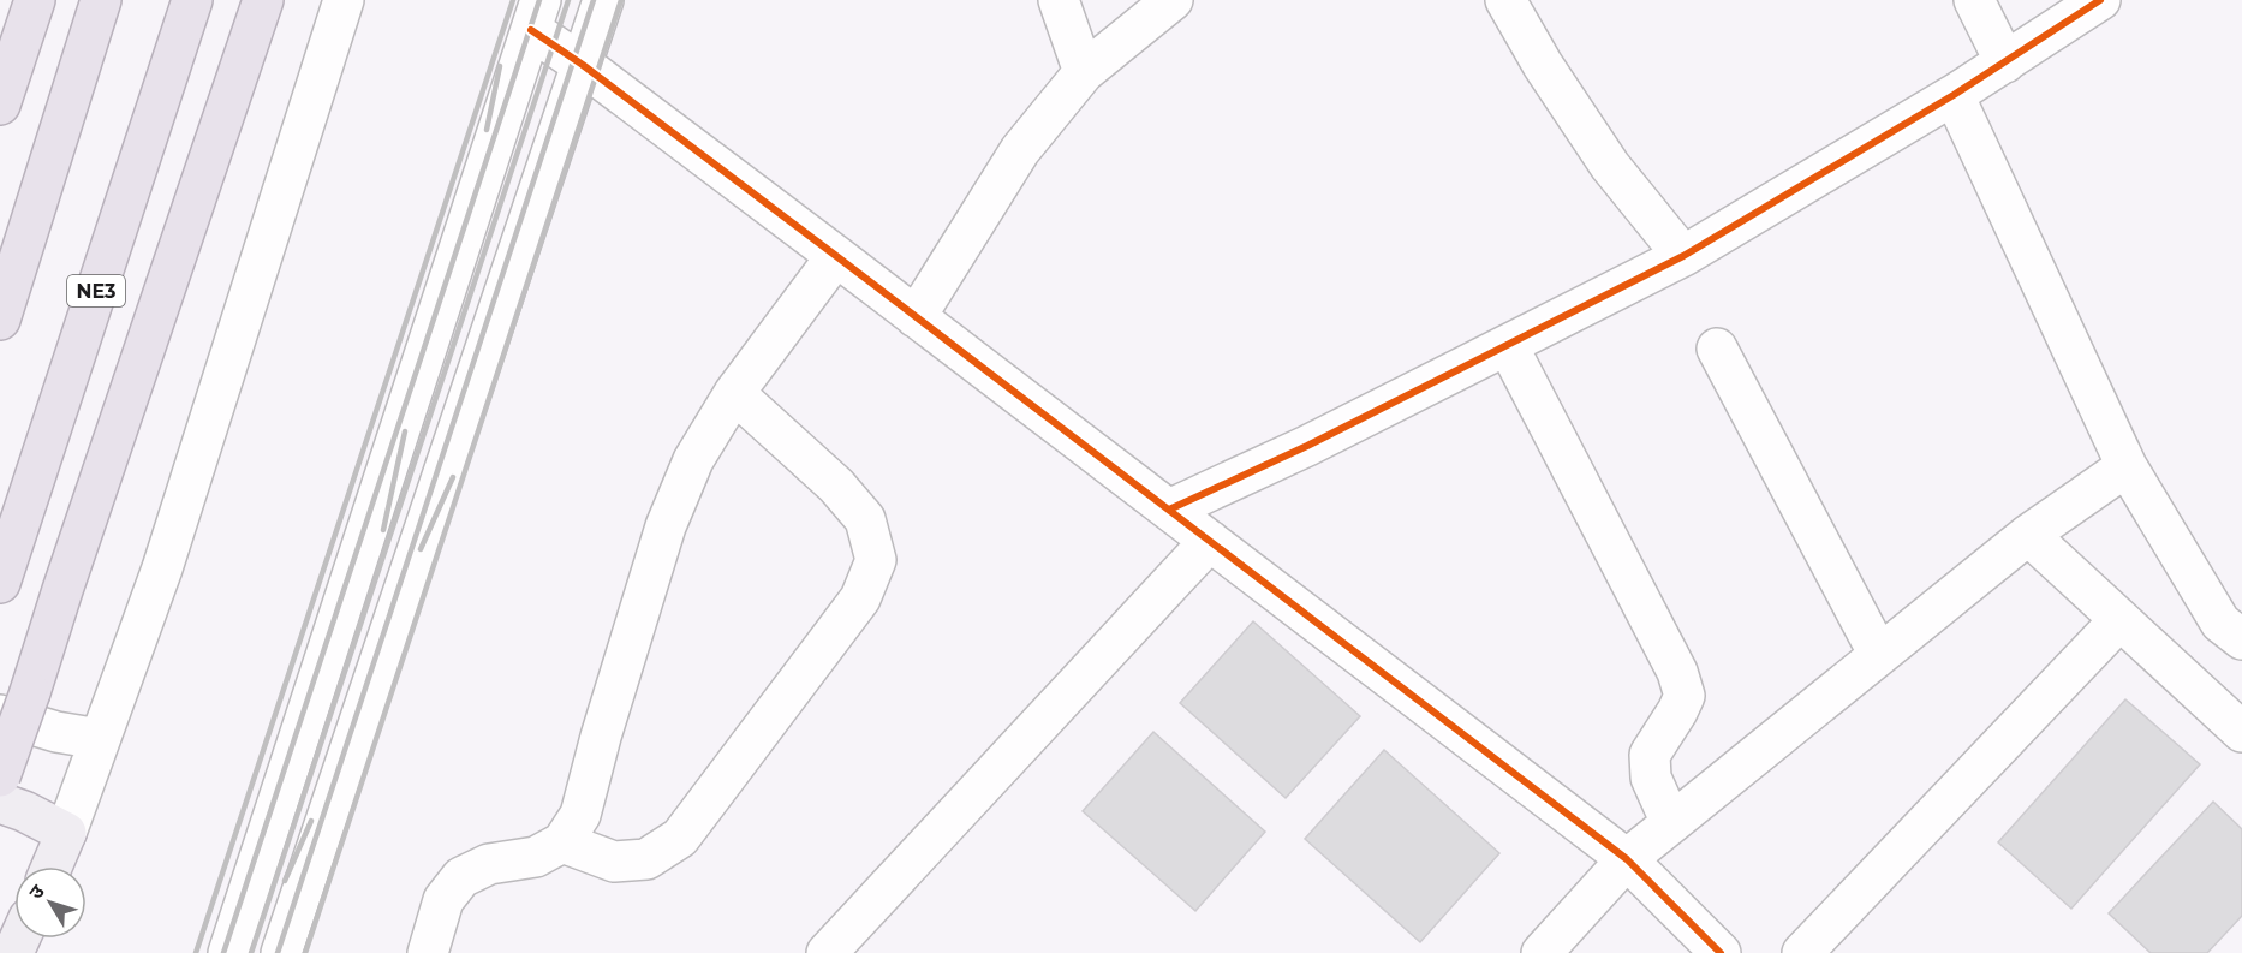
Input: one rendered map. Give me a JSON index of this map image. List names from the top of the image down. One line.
{"streets":{"highway":["NE3"]},"north":"top left"}
